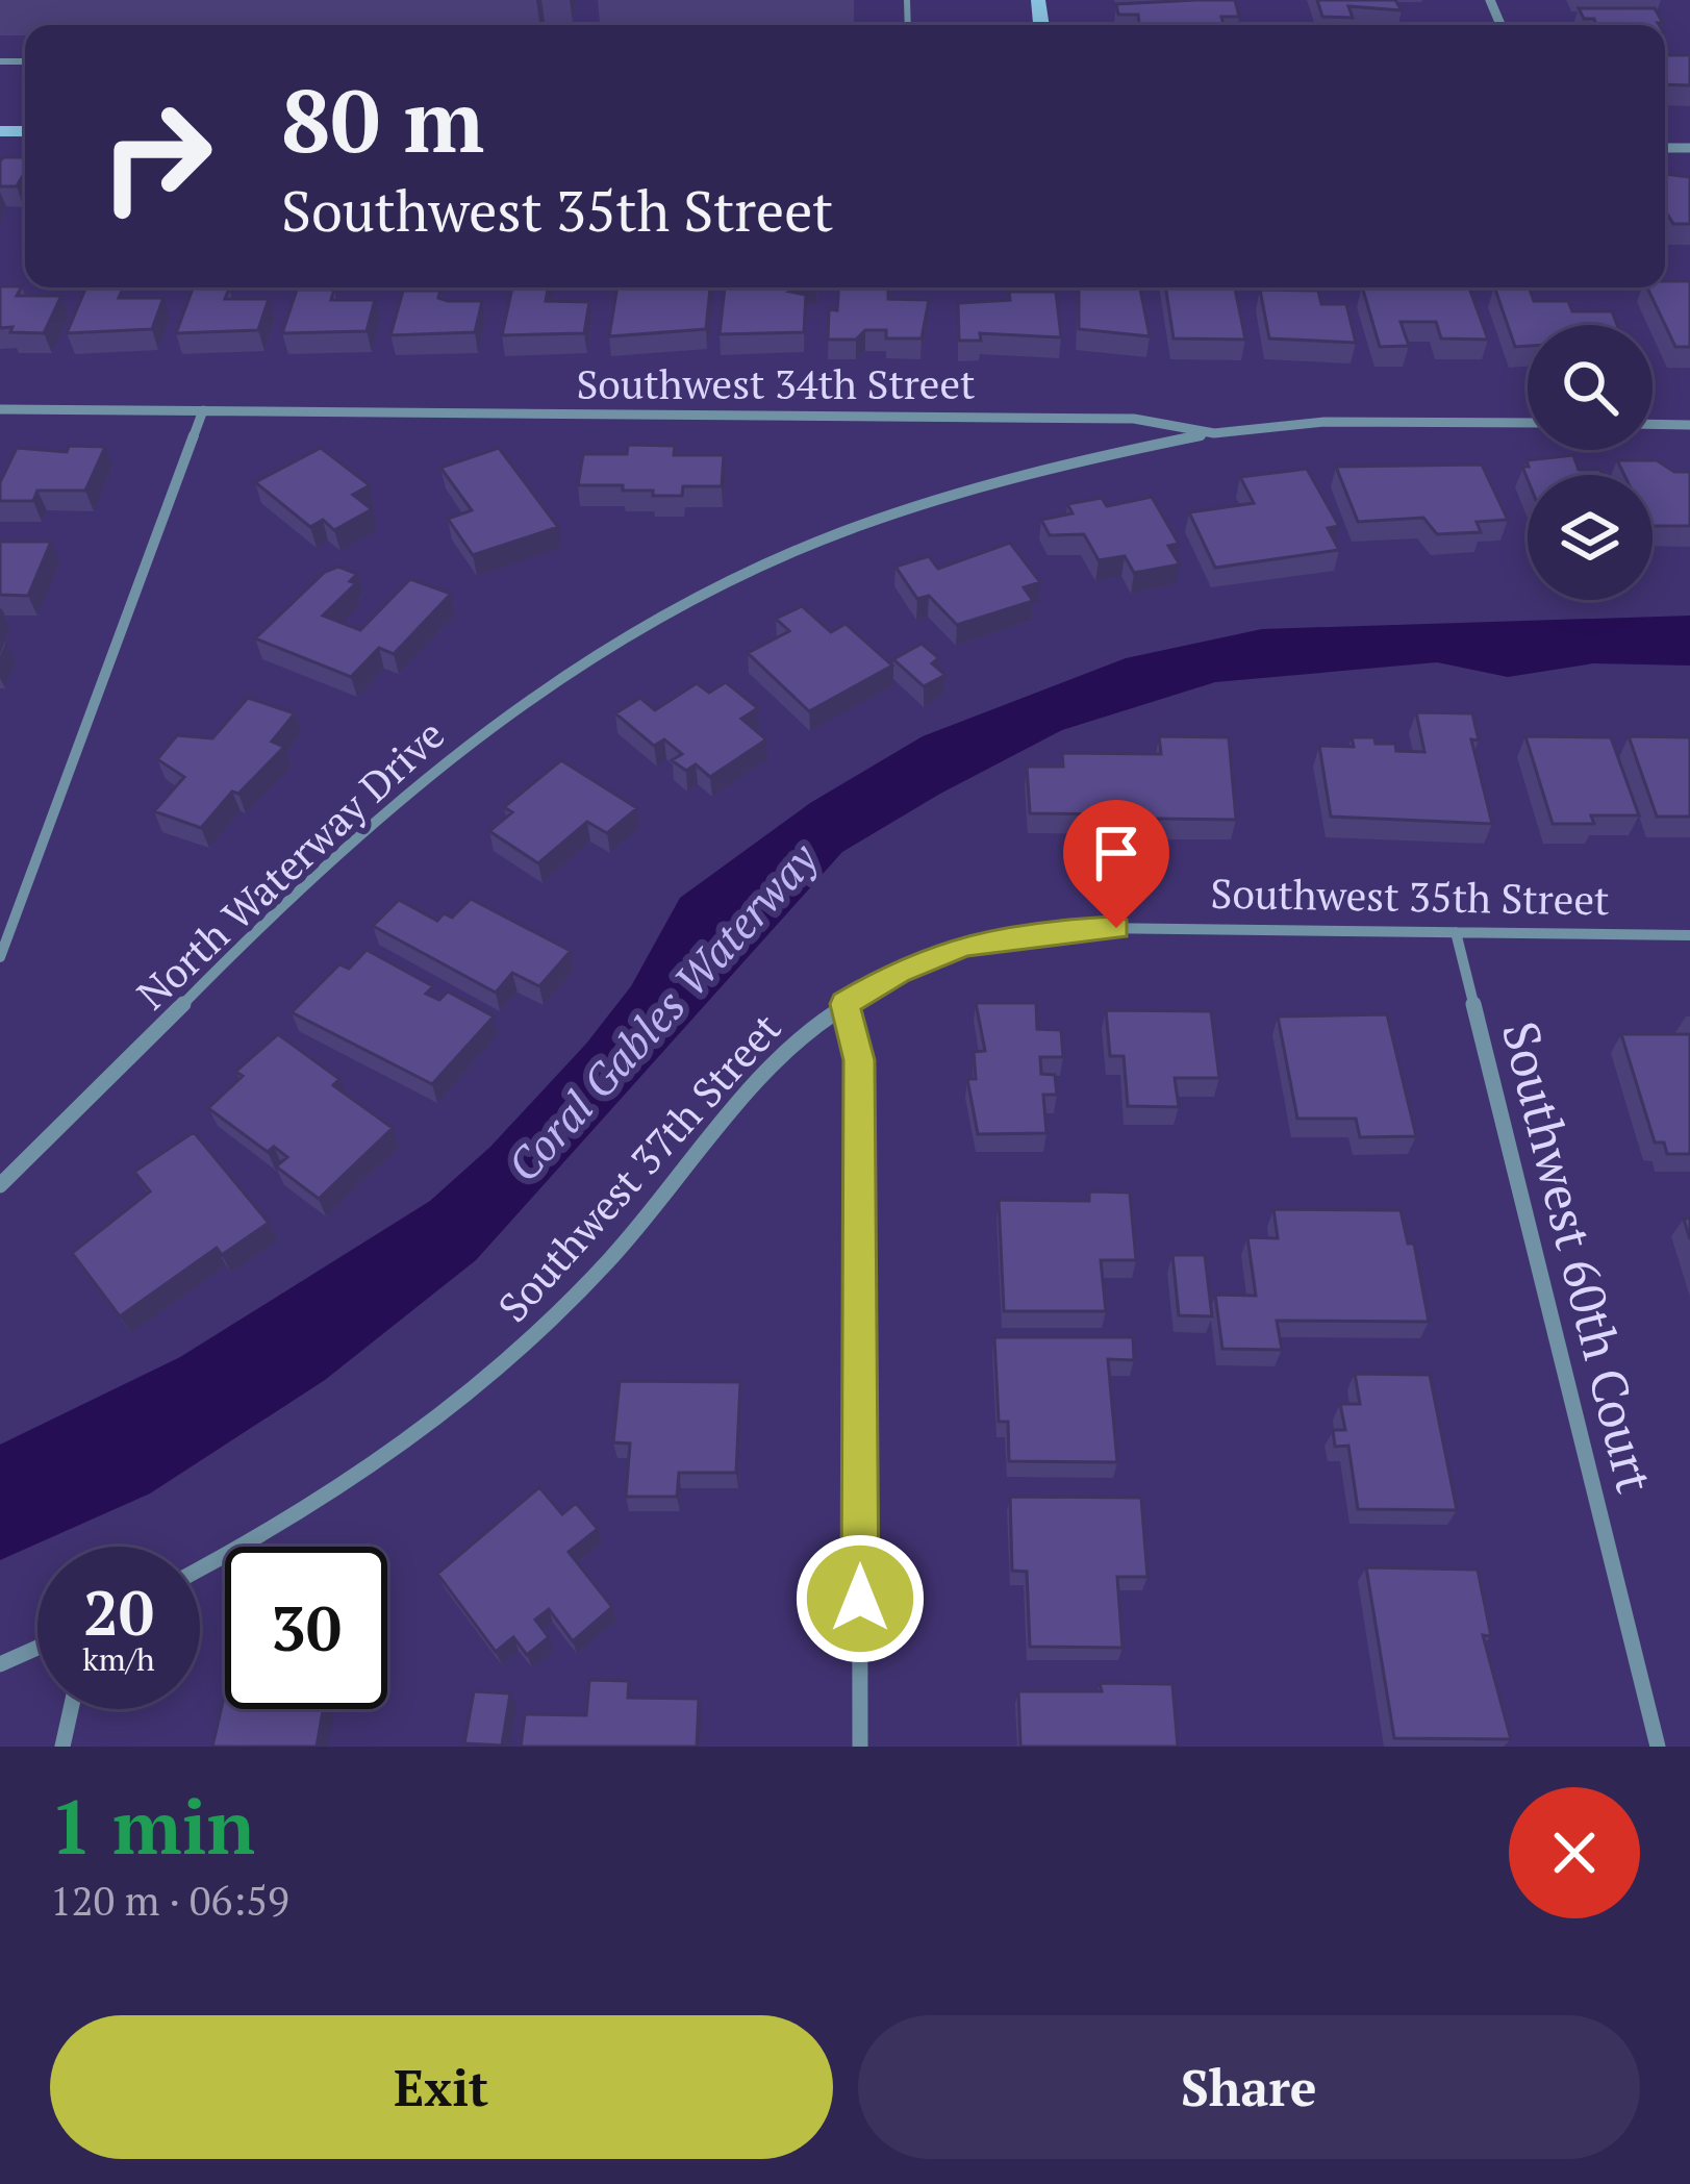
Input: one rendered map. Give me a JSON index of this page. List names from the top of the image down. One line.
{"streets":{"street":["Southwest 34th Street","North Waterway Drive","Southwest 35th Street","Southwest 37th Street","Southwest 60th Court"]},"crossings":[["Southwest 34th Street","North Waterway Drive"],["Southwest 35th Street","Southwest 37th Street"],["Southwest 35th Street","Southwest 60th Court"]],"water":["Coral Gables Waterway"],"page":{"turn":["80 m","Southwest 35th Street"],"speed":"20 km/h","limit":"30","heading":["1 min","120 m · 06:59"],"buttons":["Exit","Share"]}}
